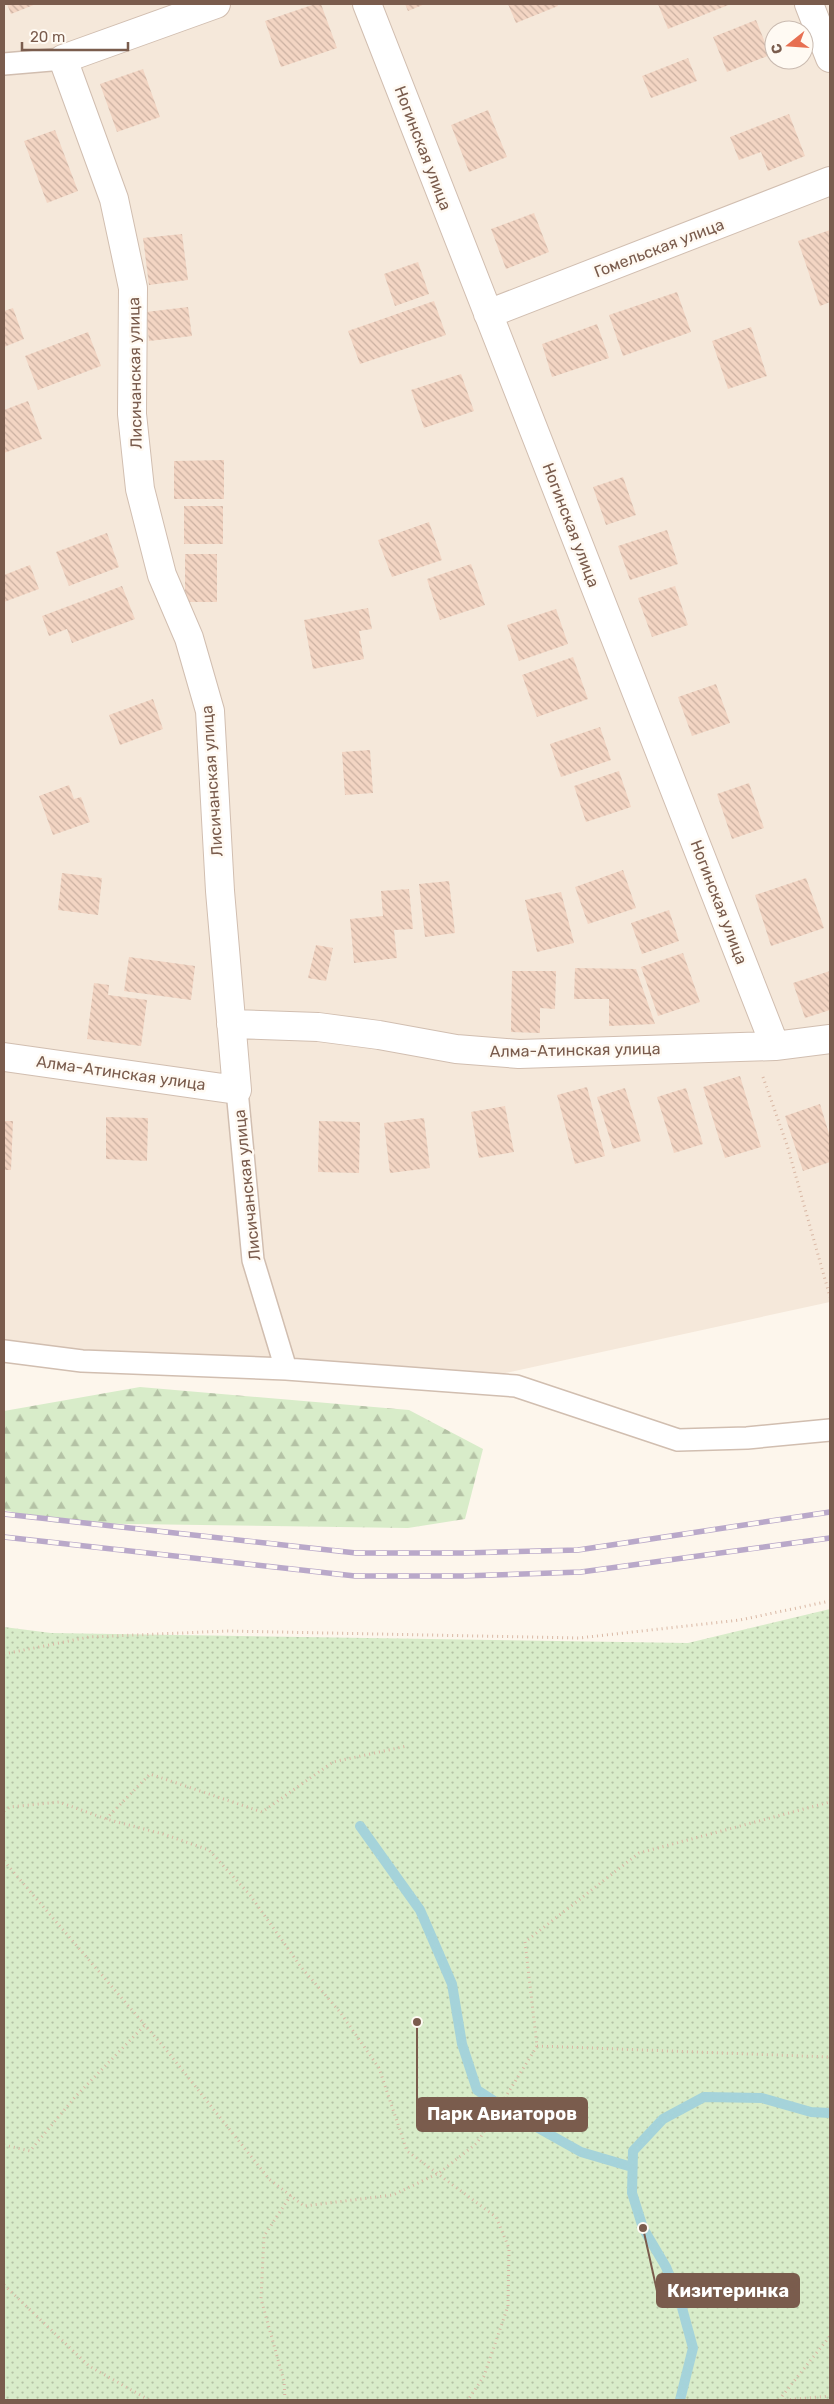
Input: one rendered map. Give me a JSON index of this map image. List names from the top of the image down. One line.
{"streets":{"street":["Ногинская улица","Гомельская улица","Лисичанская улица","Алма-Атинская улица"]},"crossings":[["Ногинская улица","Гомельская улица"],["Ногинская улица","Алма-Атинская улица"],["Лисичанская улица","Алма-Атинская улица"]],"places":["Парк Авиаторов","Кизитеринка"],"scale_bar":"20 m","north":"left"}
